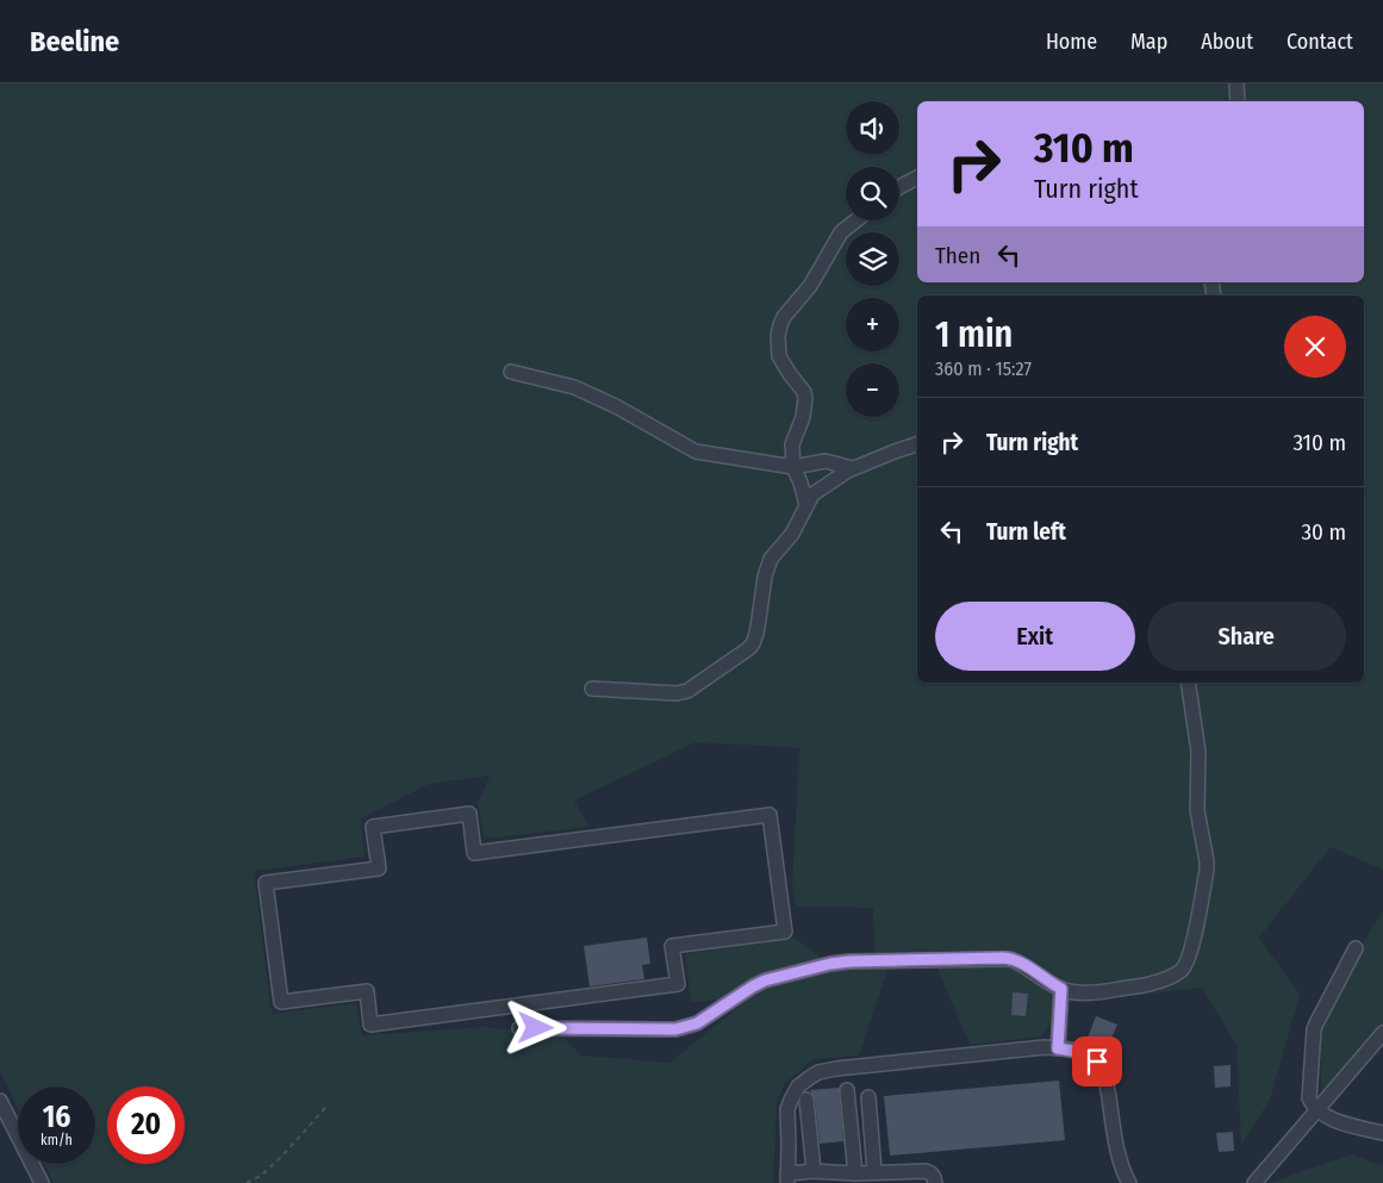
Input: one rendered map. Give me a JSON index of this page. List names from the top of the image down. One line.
{"page":{"header":"Beeline","nav":["Home","Map","About","Contact"],"map_buttons":["+","−"],"turn":["310 m","Turn right"],"then":"Then","heading":["1 min","360 m · 15:27"],"list":[{"name":"Turn right","value":"310 m"},{"name":"Turn left","value":"30 m"}],"buttons":["Exit","Share"],"speed":"16 km/h","limit":"20"}}
